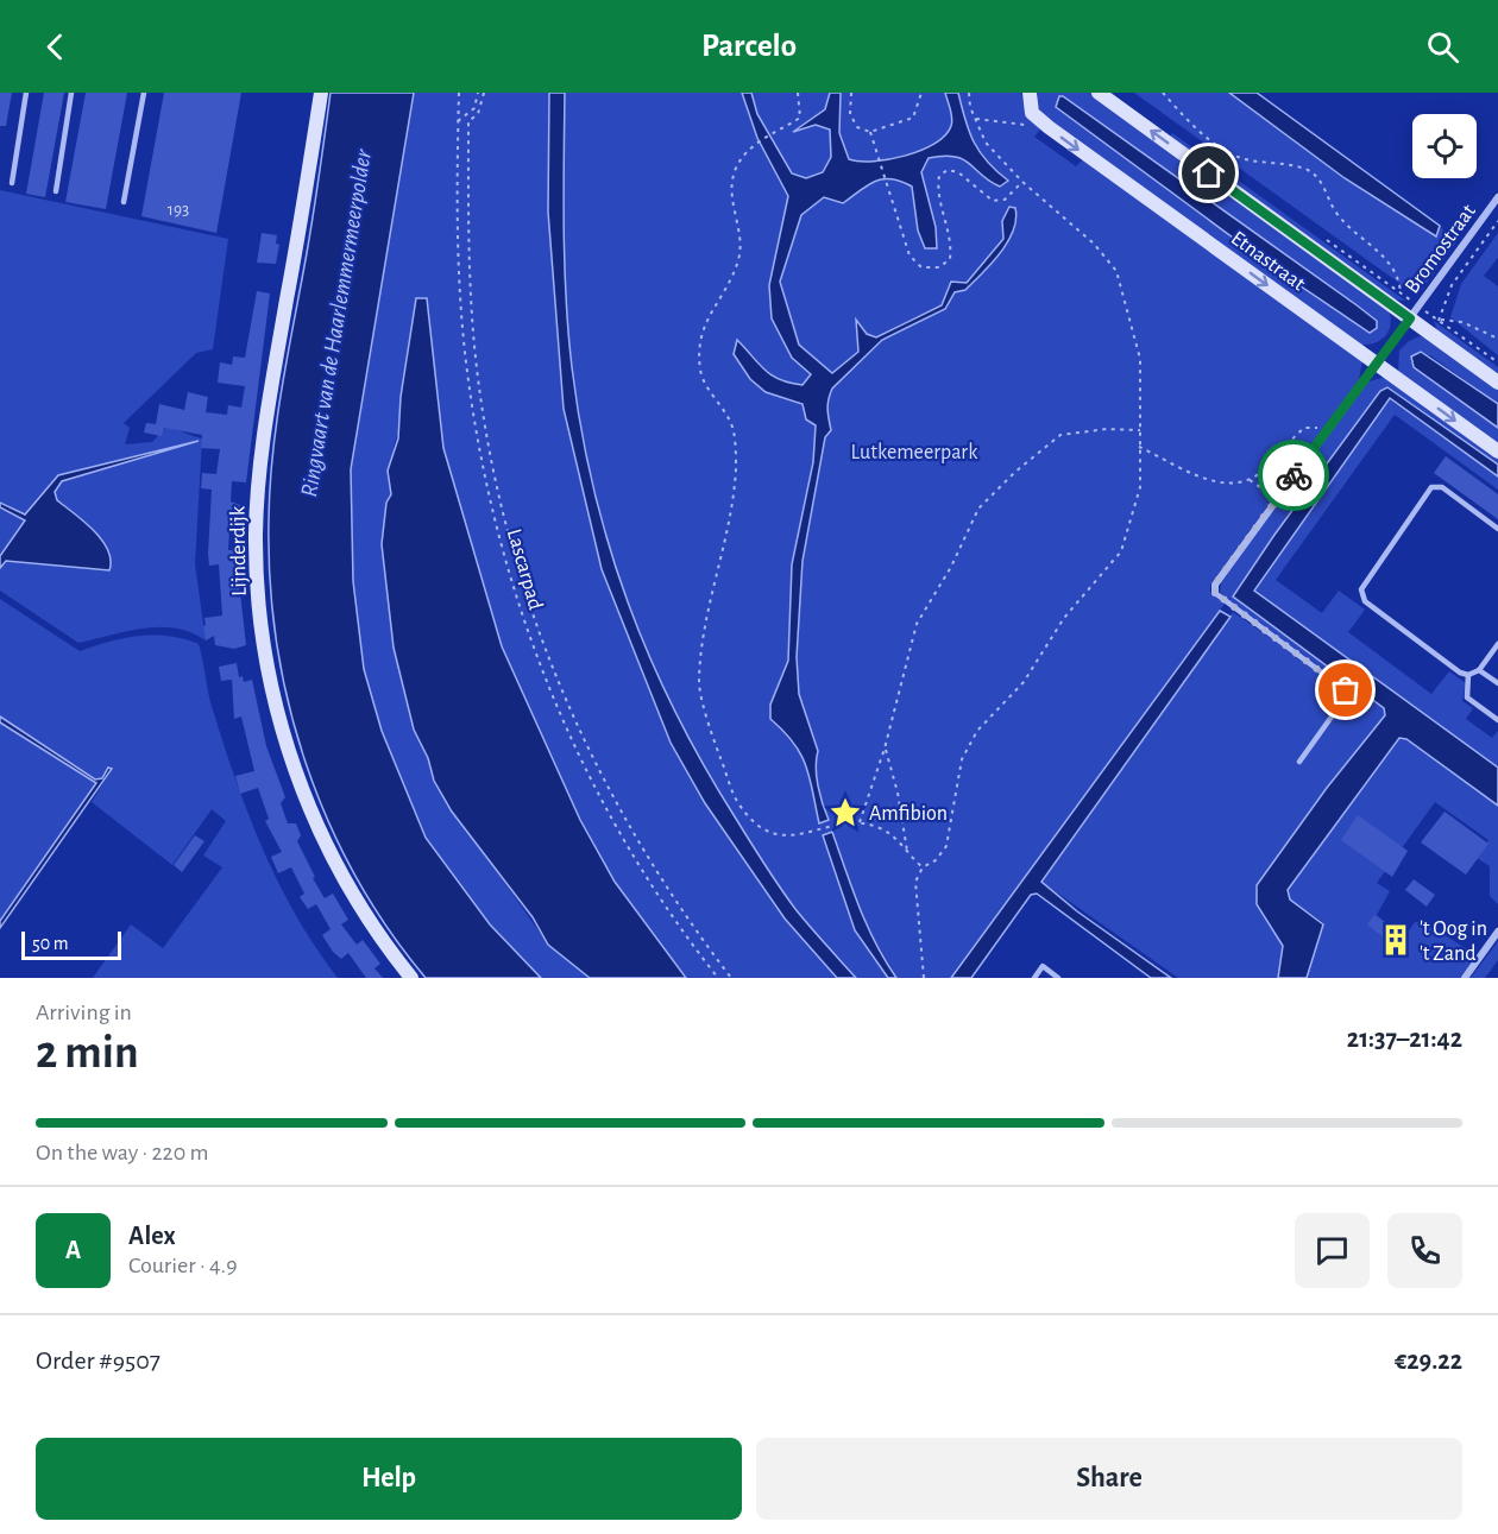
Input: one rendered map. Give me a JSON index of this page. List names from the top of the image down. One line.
{"streets":{"street":["Bromostraat","Etnastraat","Lijnderdijk"],"path":["Lascarpad"]},"crossings":[["Bromostraat","Etnastraat"]],"water":["Ringvaart van de Haarlemmermeerpolder"],"parks":["Lutkemeerpark"],"places":{"place":["Amfibion"],"building":["'t Oog in 't Zand"]},"house_numbers":["193"],"scale_bar":"50 m","page":{"header":"Parcelo","scale":"50 m","heading":["2 min","Arriving in","21:37–21:42"],"panel":["Alex","Courier · 4.9","Order #9507","€29.22"],"bar":"On the way · 220 m","round":"A","buttons":["Help","Share"]}}
